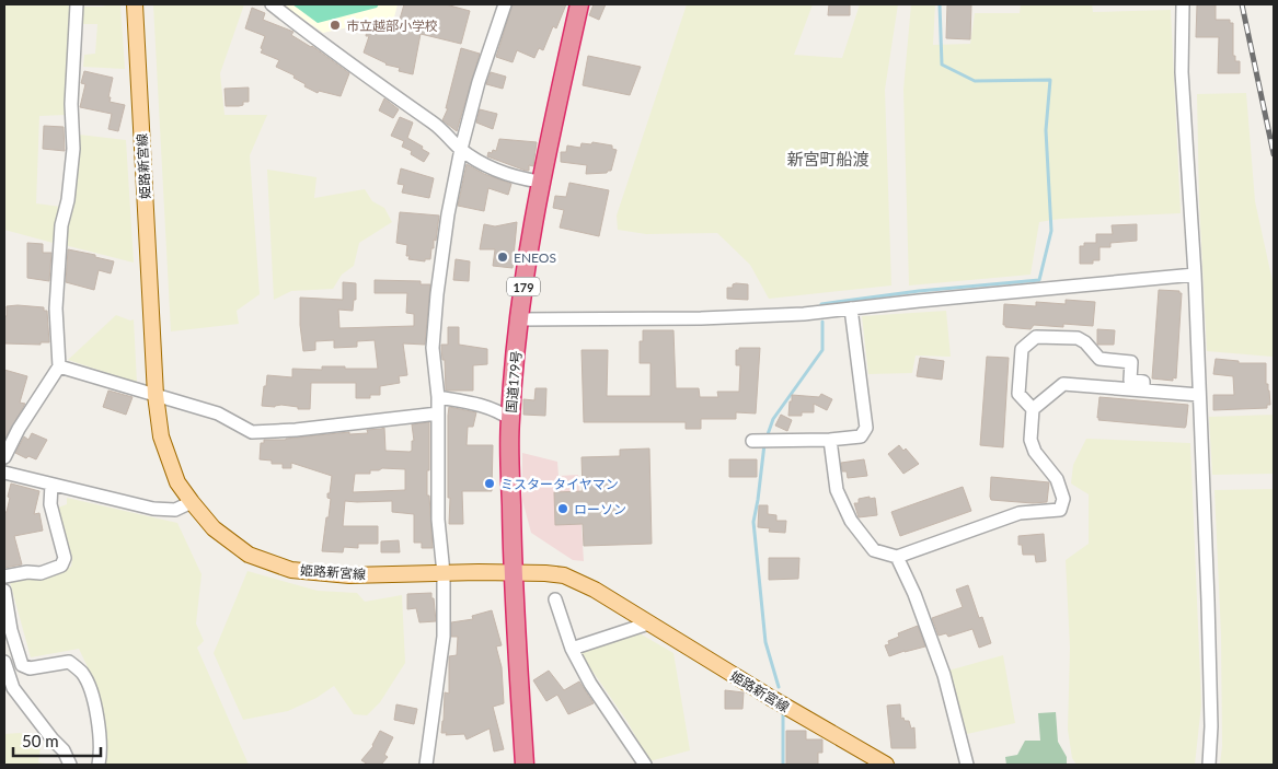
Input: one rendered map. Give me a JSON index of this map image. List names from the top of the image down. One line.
{"streets":{"highway":["179","国道179号"],"main road":["姫路新宮線"]},"crossings":[["姫路新宮線","国道179号"]],"districts":["新宮町船渡"],"places":["市立越部小学校","ENEOS","ミスタータイヤマン","ローソン"],"scale_bar":"50 m"}
